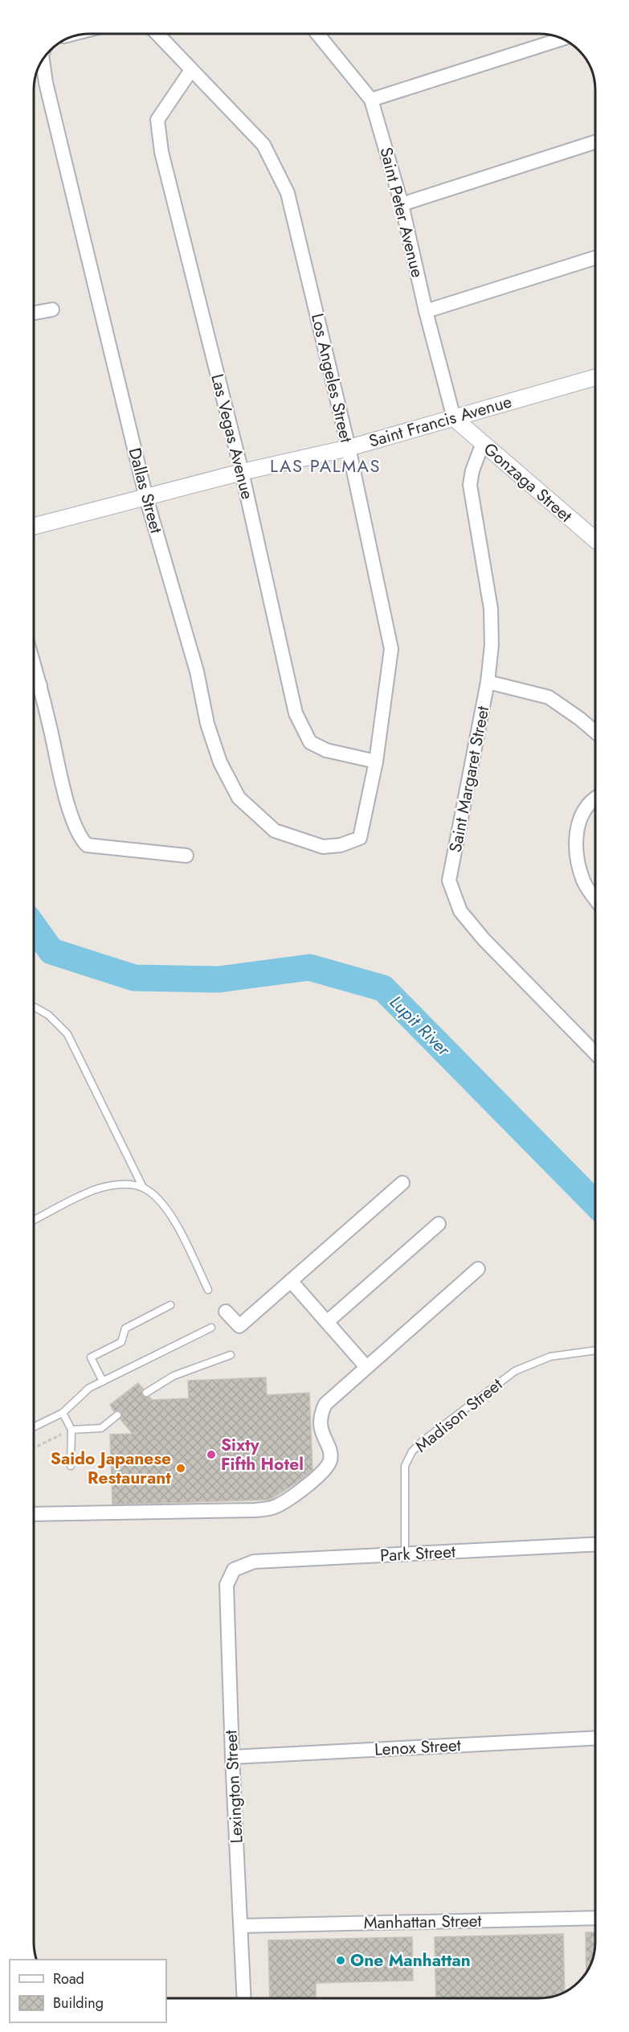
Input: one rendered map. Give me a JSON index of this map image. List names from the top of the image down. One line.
{"streets":{"street":["Saint Peter Avenue","Los Angeles Street","Saint Francis Avenue","Las Vegas Avenue","Gonzaga Street","Dallas Street","Saint Margaret Street","Park Street","Lenox Street","Lexington Street","Manhattan Street"],"lane":["Madison Street"]},"crossings":[["Saint Peter Avenue","Saint Francis Avenue"],["Saint Peter Avenue","Gonzaga Street"],["Los Angeles Street","Saint Francis Avenue"],["Los Angeles Street","Las Vegas Avenue"],["Los Angeles Street","Dallas Street"],["Saint Francis Avenue","Las Vegas Avenue"],["Saint Francis Avenue","Gonzaga Street"],["Saint Francis Avenue","Dallas Street"],["Gonzaga Street","Saint Margaret Street"],["Madison Street","Park Street"],["Park Street","Lexington Street"],["Lenox Street","Lexington Street"],["Lexington Street","Manhattan Street"]],"districts":["LAS PALMAS"],"water":["Lupit River"],"places":["Sixty Fifth Hotel","Saido Japanese Restaurant","One Manhattan"],"legend":["Road","Building"]}
